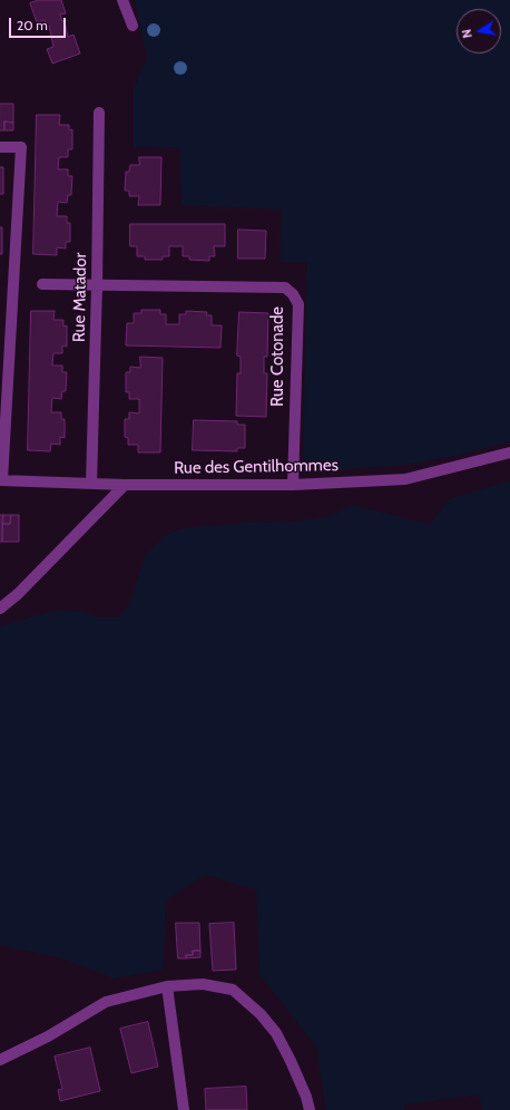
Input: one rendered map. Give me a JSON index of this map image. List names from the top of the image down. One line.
{"streets":{"street":["Rue Matador","Rue Cotonade","Rue des Gentilhommes"]},"crossings":[["Rue Matador","Rue Cotonade"],["Rue Matador","Rue des Gentilhommes"],["Rue Cotonade","Rue des Gentilhommes"]],"scale_bar":"20 m","north":"left"}
